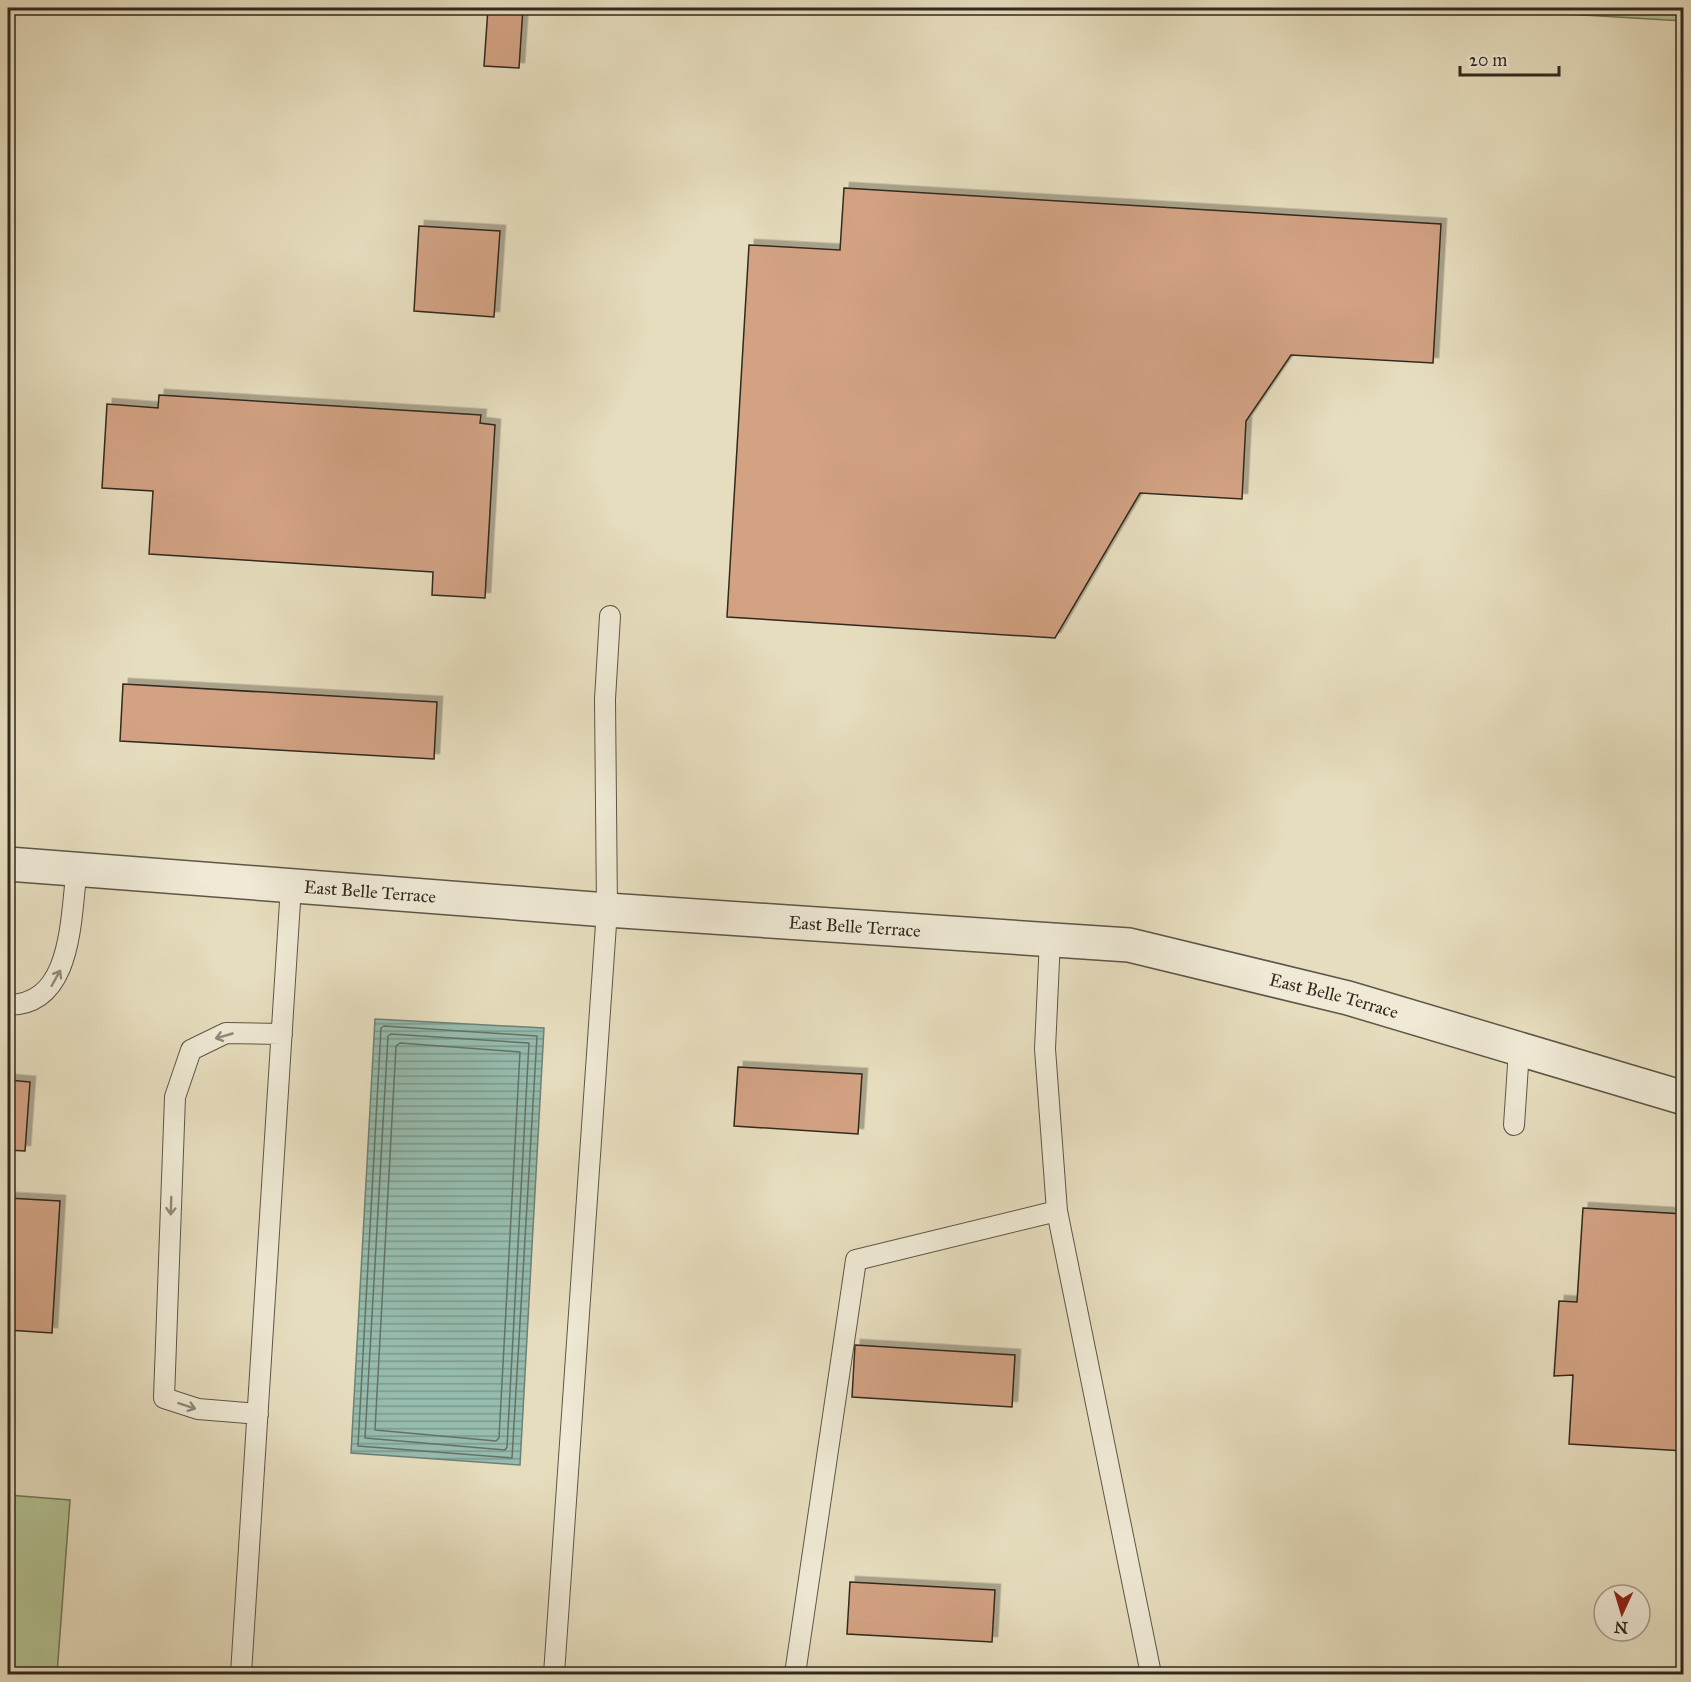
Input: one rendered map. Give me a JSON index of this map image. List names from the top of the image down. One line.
{"streets":{"street":["East Belle Terrace"]},"scale_bar":"20 m","north":"bottom"}
